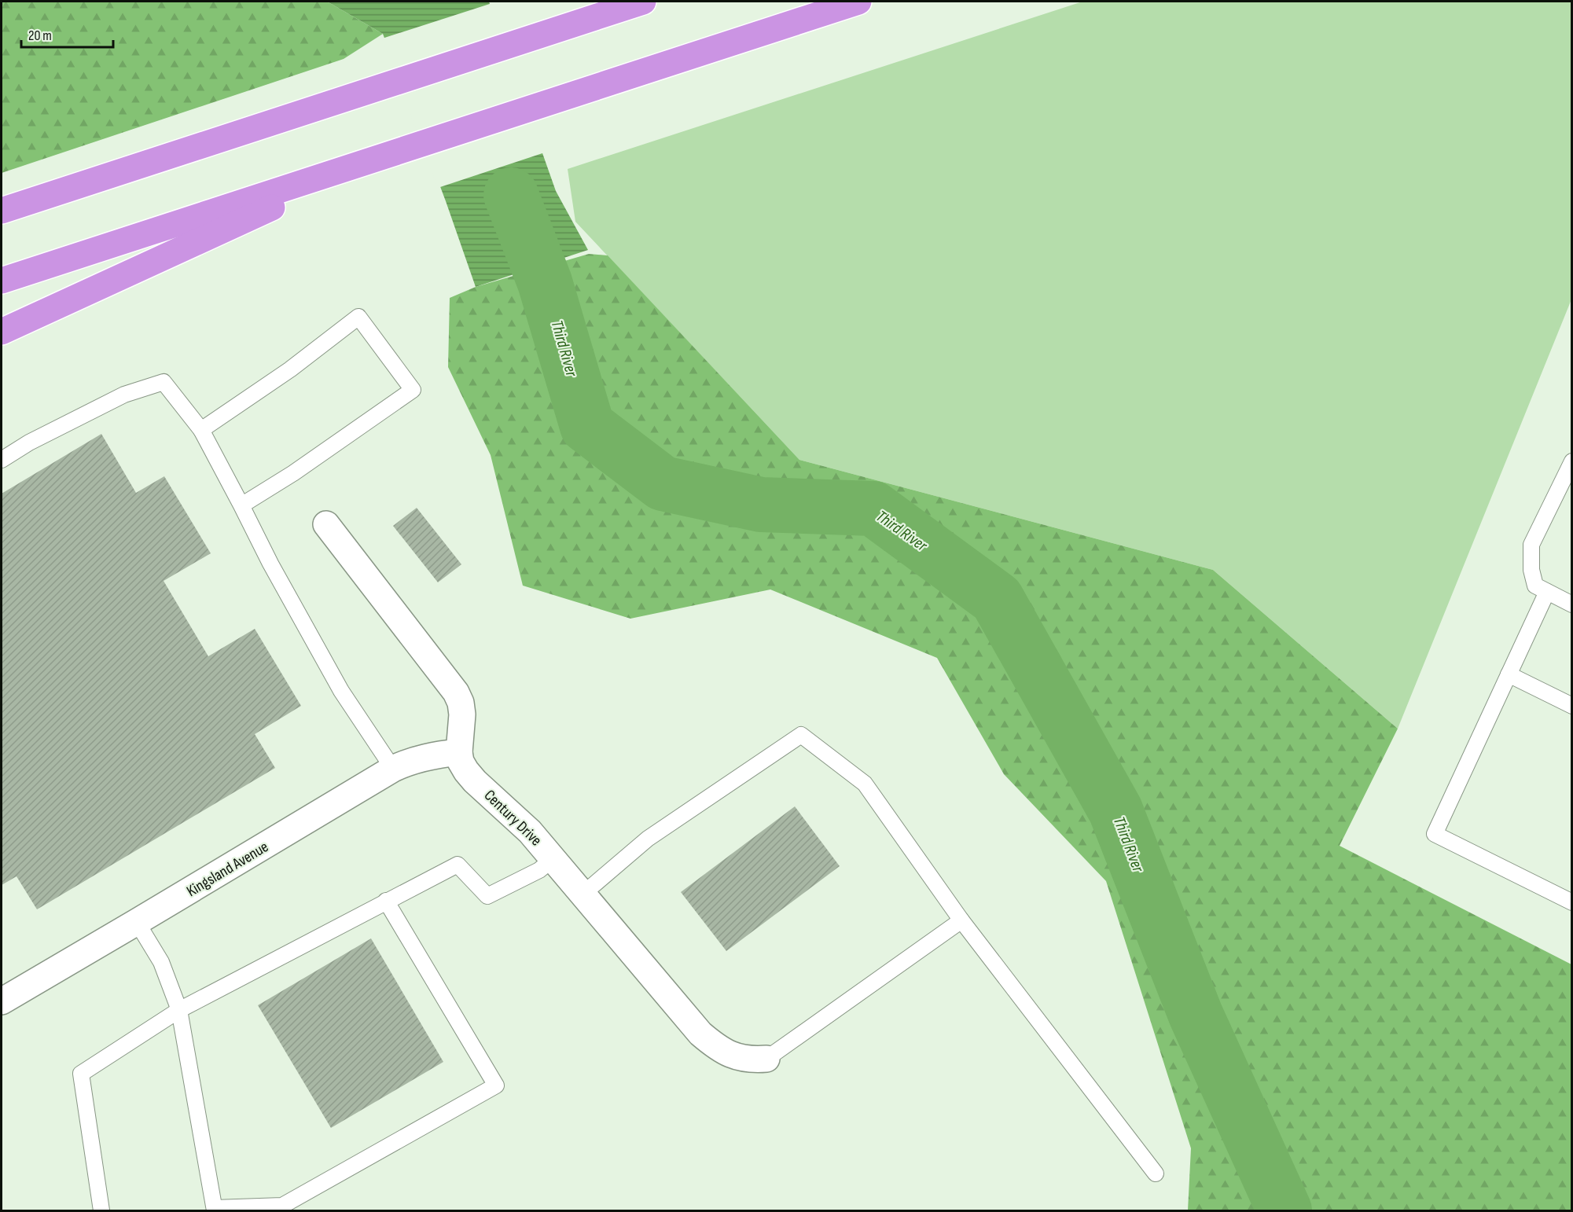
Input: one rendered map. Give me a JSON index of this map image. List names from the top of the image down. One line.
{"streets":{"street":["Century Drive","Kingsland Avenue"]},"crossings":[["Century Drive","Kingsland Avenue"]],"water":["Third River"],"scale_bar":"20 m"}
